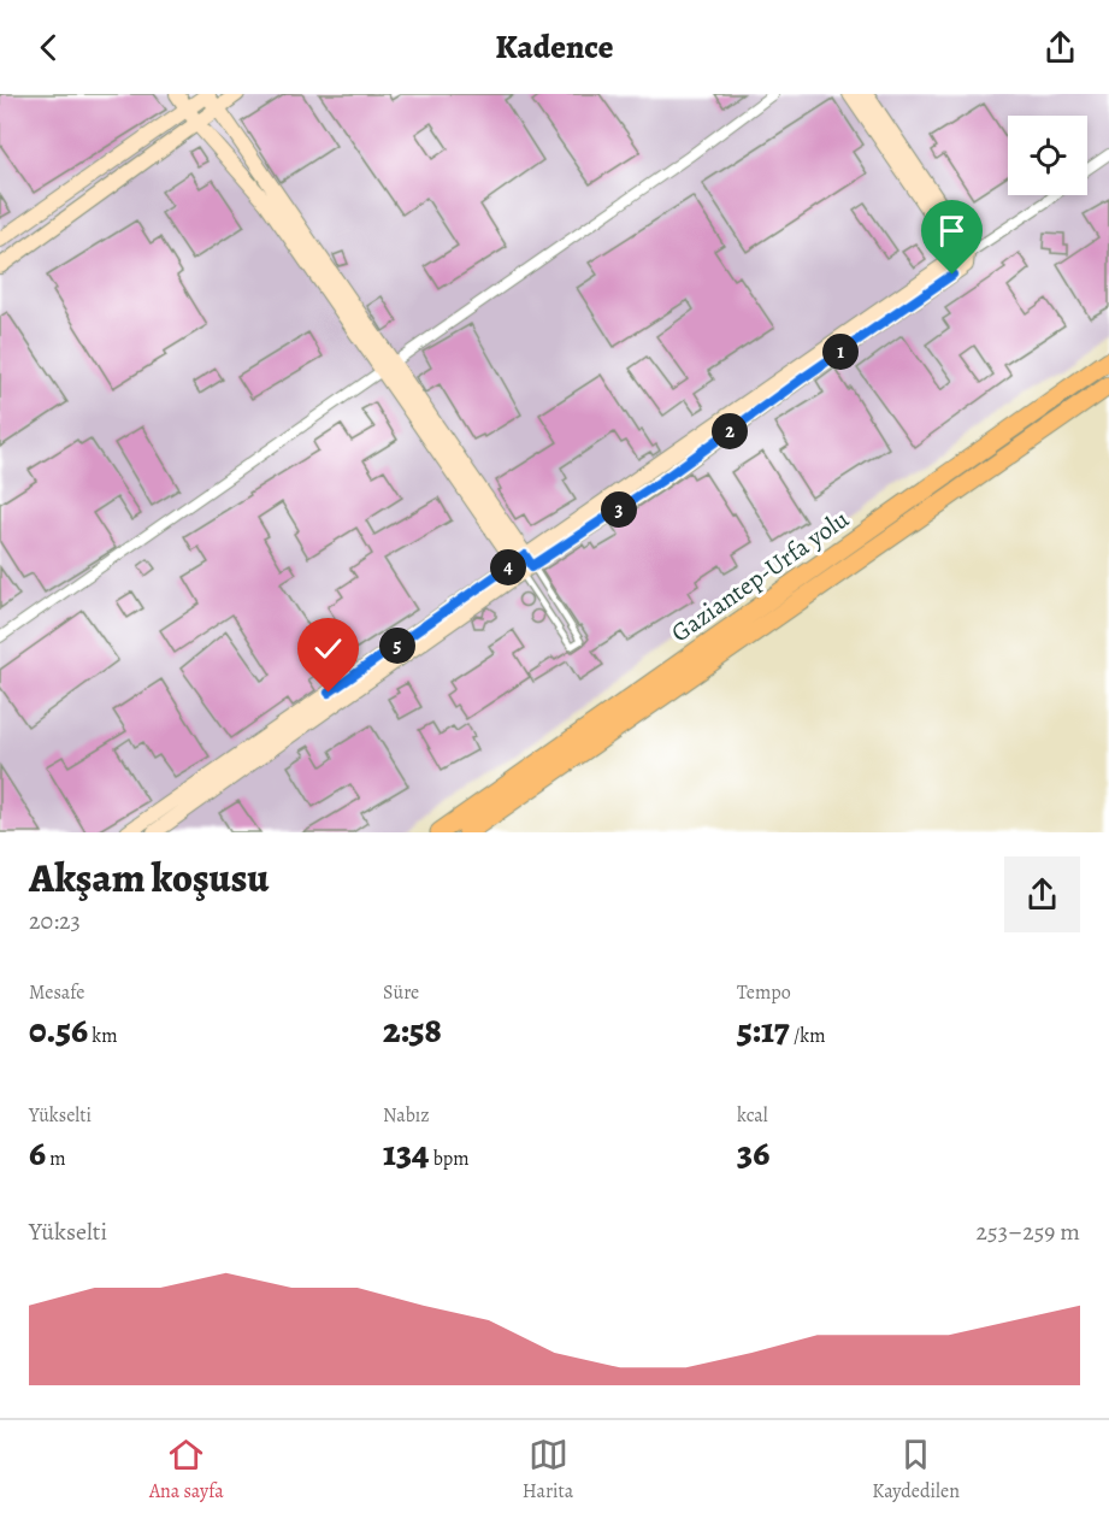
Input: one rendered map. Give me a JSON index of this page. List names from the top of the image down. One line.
{"streets":{"highway":["Gaziantep-Urfa yolu"]},"page":{"header":"Kadence","pins":["1","2","3","4","5"],"heading":["Akşam koşusu","20:23"],"stats":[["Mesafe","0.56 km"],["Süre","2:58"],["Tempo","5:17 /km"],["Yükselti","6 m"],["Nabız","134 bpm"],["kcal","36"]],"chart":["Yükselti","253–259 m"],"tabs":["Ana sayfa","Harita","Kaydedilen"]}}
